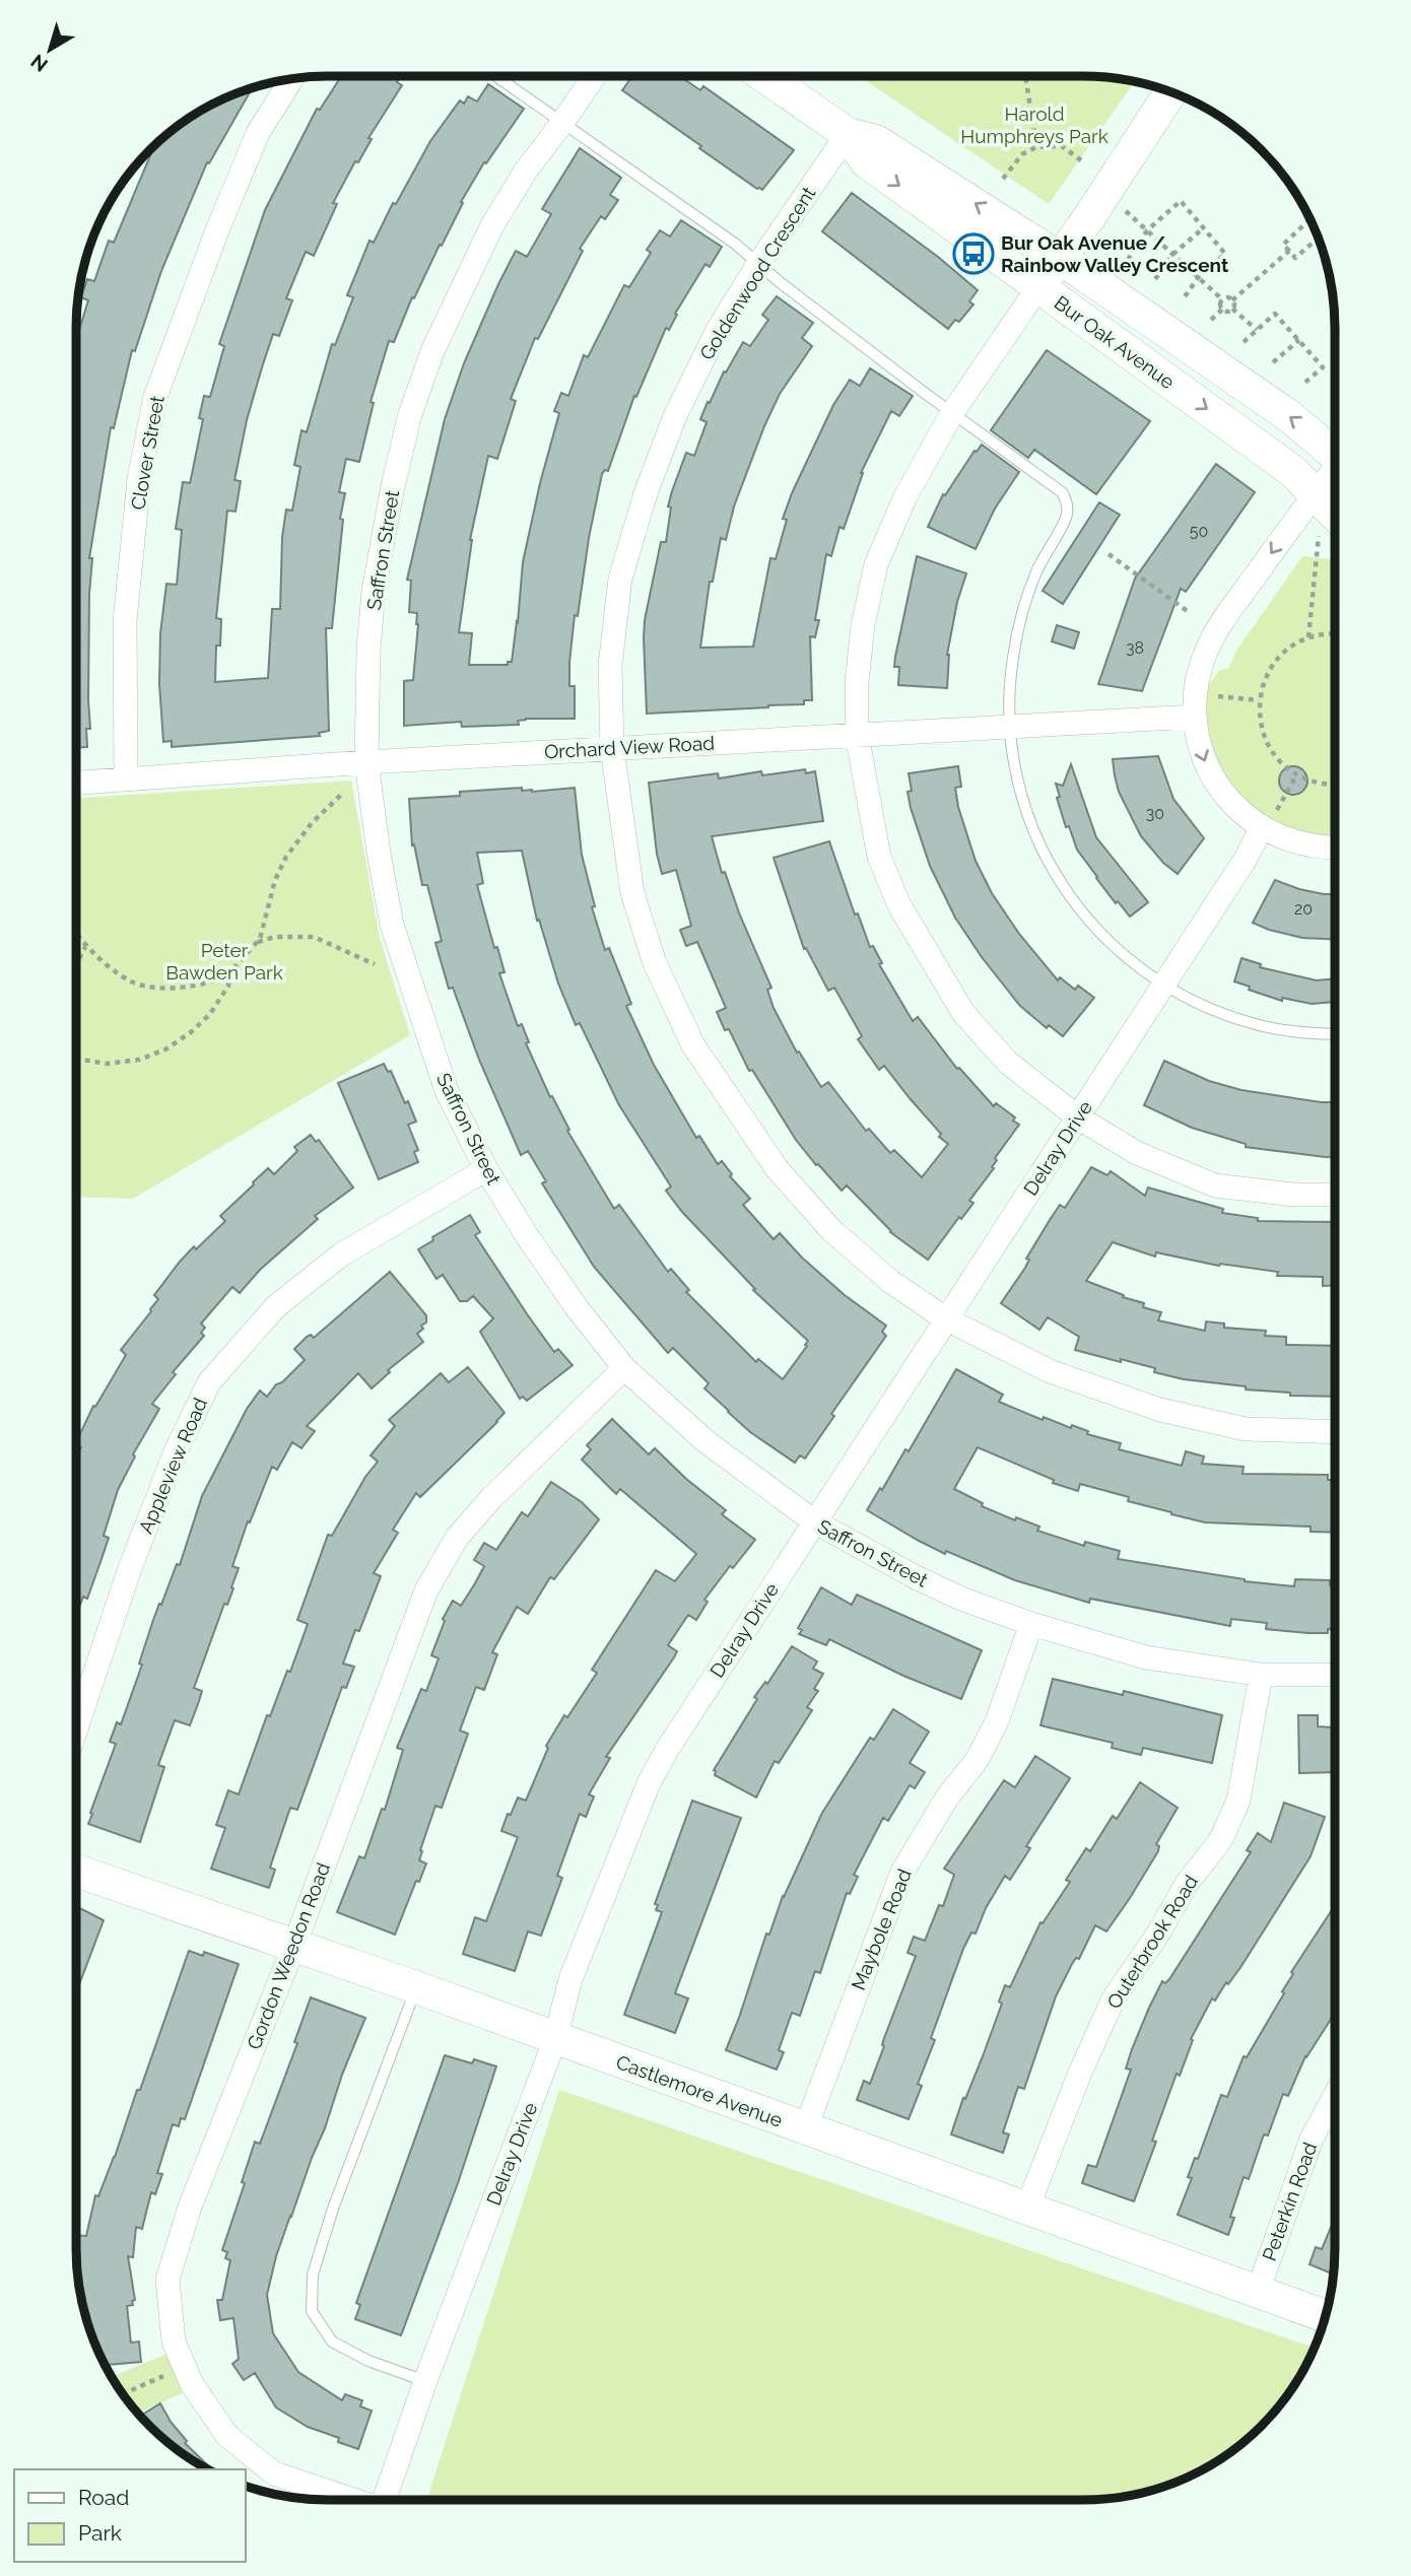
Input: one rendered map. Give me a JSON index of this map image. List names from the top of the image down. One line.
{"streets":{"street":["Goldenwood Crescent","Bur Oak Avenue","Clover Street","Saffron Street","Orchard View Road","Delray Drive","Appleview Road","Maybole Road","Outerbrook Road","Gordon Weedon Road","Castlemore Avenue","Peterkin Road"]},"crossings":[["Goldenwood Crescent","Bur Oak Avenue"],["Goldenwood Crescent","Orchard View Road"],["Goldenwood Crescent","Delray Drive"],["Clover Street","Orchard View Road"],["Saffron Street","Orchard View Road"],["Saffron Street","Delray Drive"],["Saffron Street","Appleview Road"],["Saffron Street","Maybole Road"],["Saffron Street","Outerbrook Road"],["Saffron Street","Gordon Weedon Road"],["Delray Drive","Castlemore Avenue"],["Maybole Road","Castlemore Avenue"],["Outerbrook Road","Castlemore Avenue"],["Gordon Weedon Road","Castlemore Avenue"],["Castlemore Avenue","Peterkin Road"]],"parks":["Harold Humphreys Park","Peter Bawden Park"],"places":{"bus stop":["Bur Oak Avenue / Rainbow Valley Crescent"]},"house_numbers":["50","38","30","20"],"legend":["Road","Park"],"north":"bottom left"}
